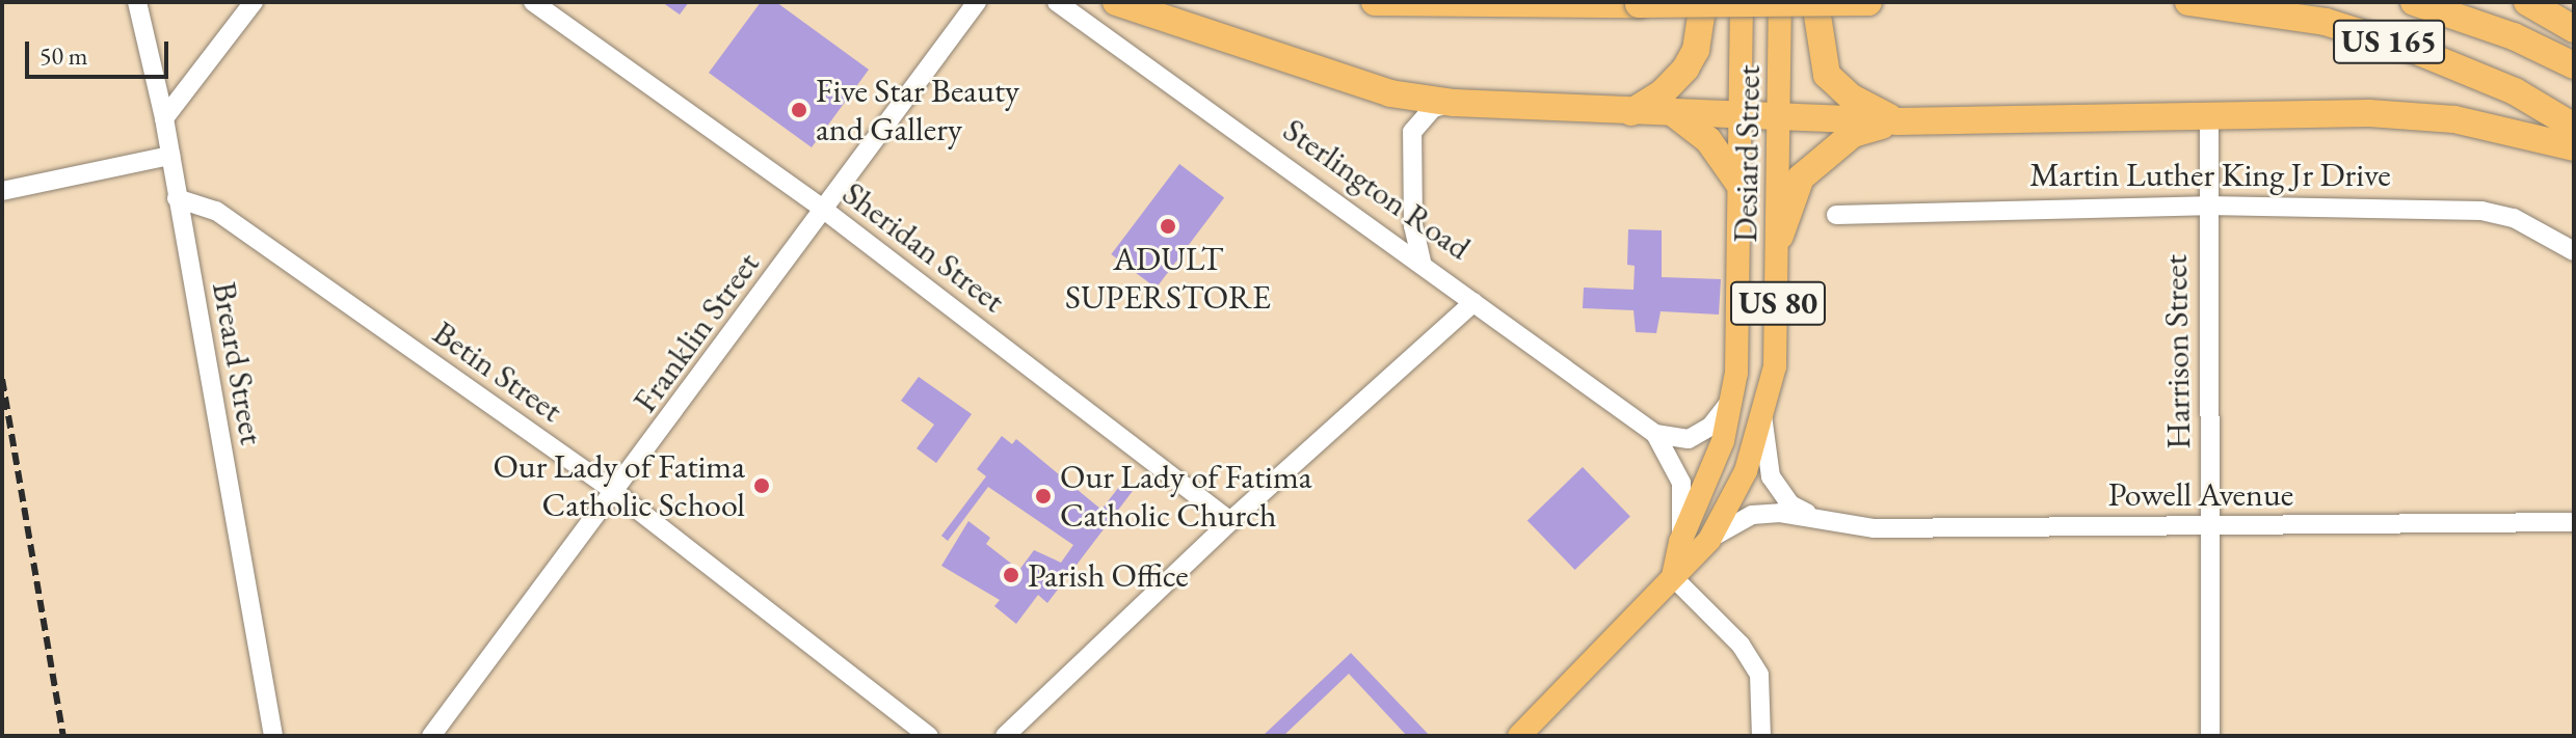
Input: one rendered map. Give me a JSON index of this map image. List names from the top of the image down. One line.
{"streets":{"highway":["US 165"],"main road":["Desiard Street","US 80"],"street":["Martin Luther King Jr Drive","Sterlington Road","Sheridan Street","Franklin Street","Harrison Street","Breard Street","Betin Street","Powell Avenue"]},"crossings":[["Desiard Street","Sterlington Road"],["Desiard Street","US 80"],["Desiard Street","Powell Avenue"],["Martin Luther King Jr Drive","Harrison Street"],["Sheridan Street","Franklin Street"],["Franklin Street","Betin Street"],["Harrison Street","Powell Avenue"],["Breard Street","Betin Street"]],"places":["Five Star Beauty and Gallery","ADULT SUPERSTORE","Our Lady of Fatima Catholic School","Our Lady of Fatima Catholic Church","Parish Office"],"scale_bar":"50 m"}
